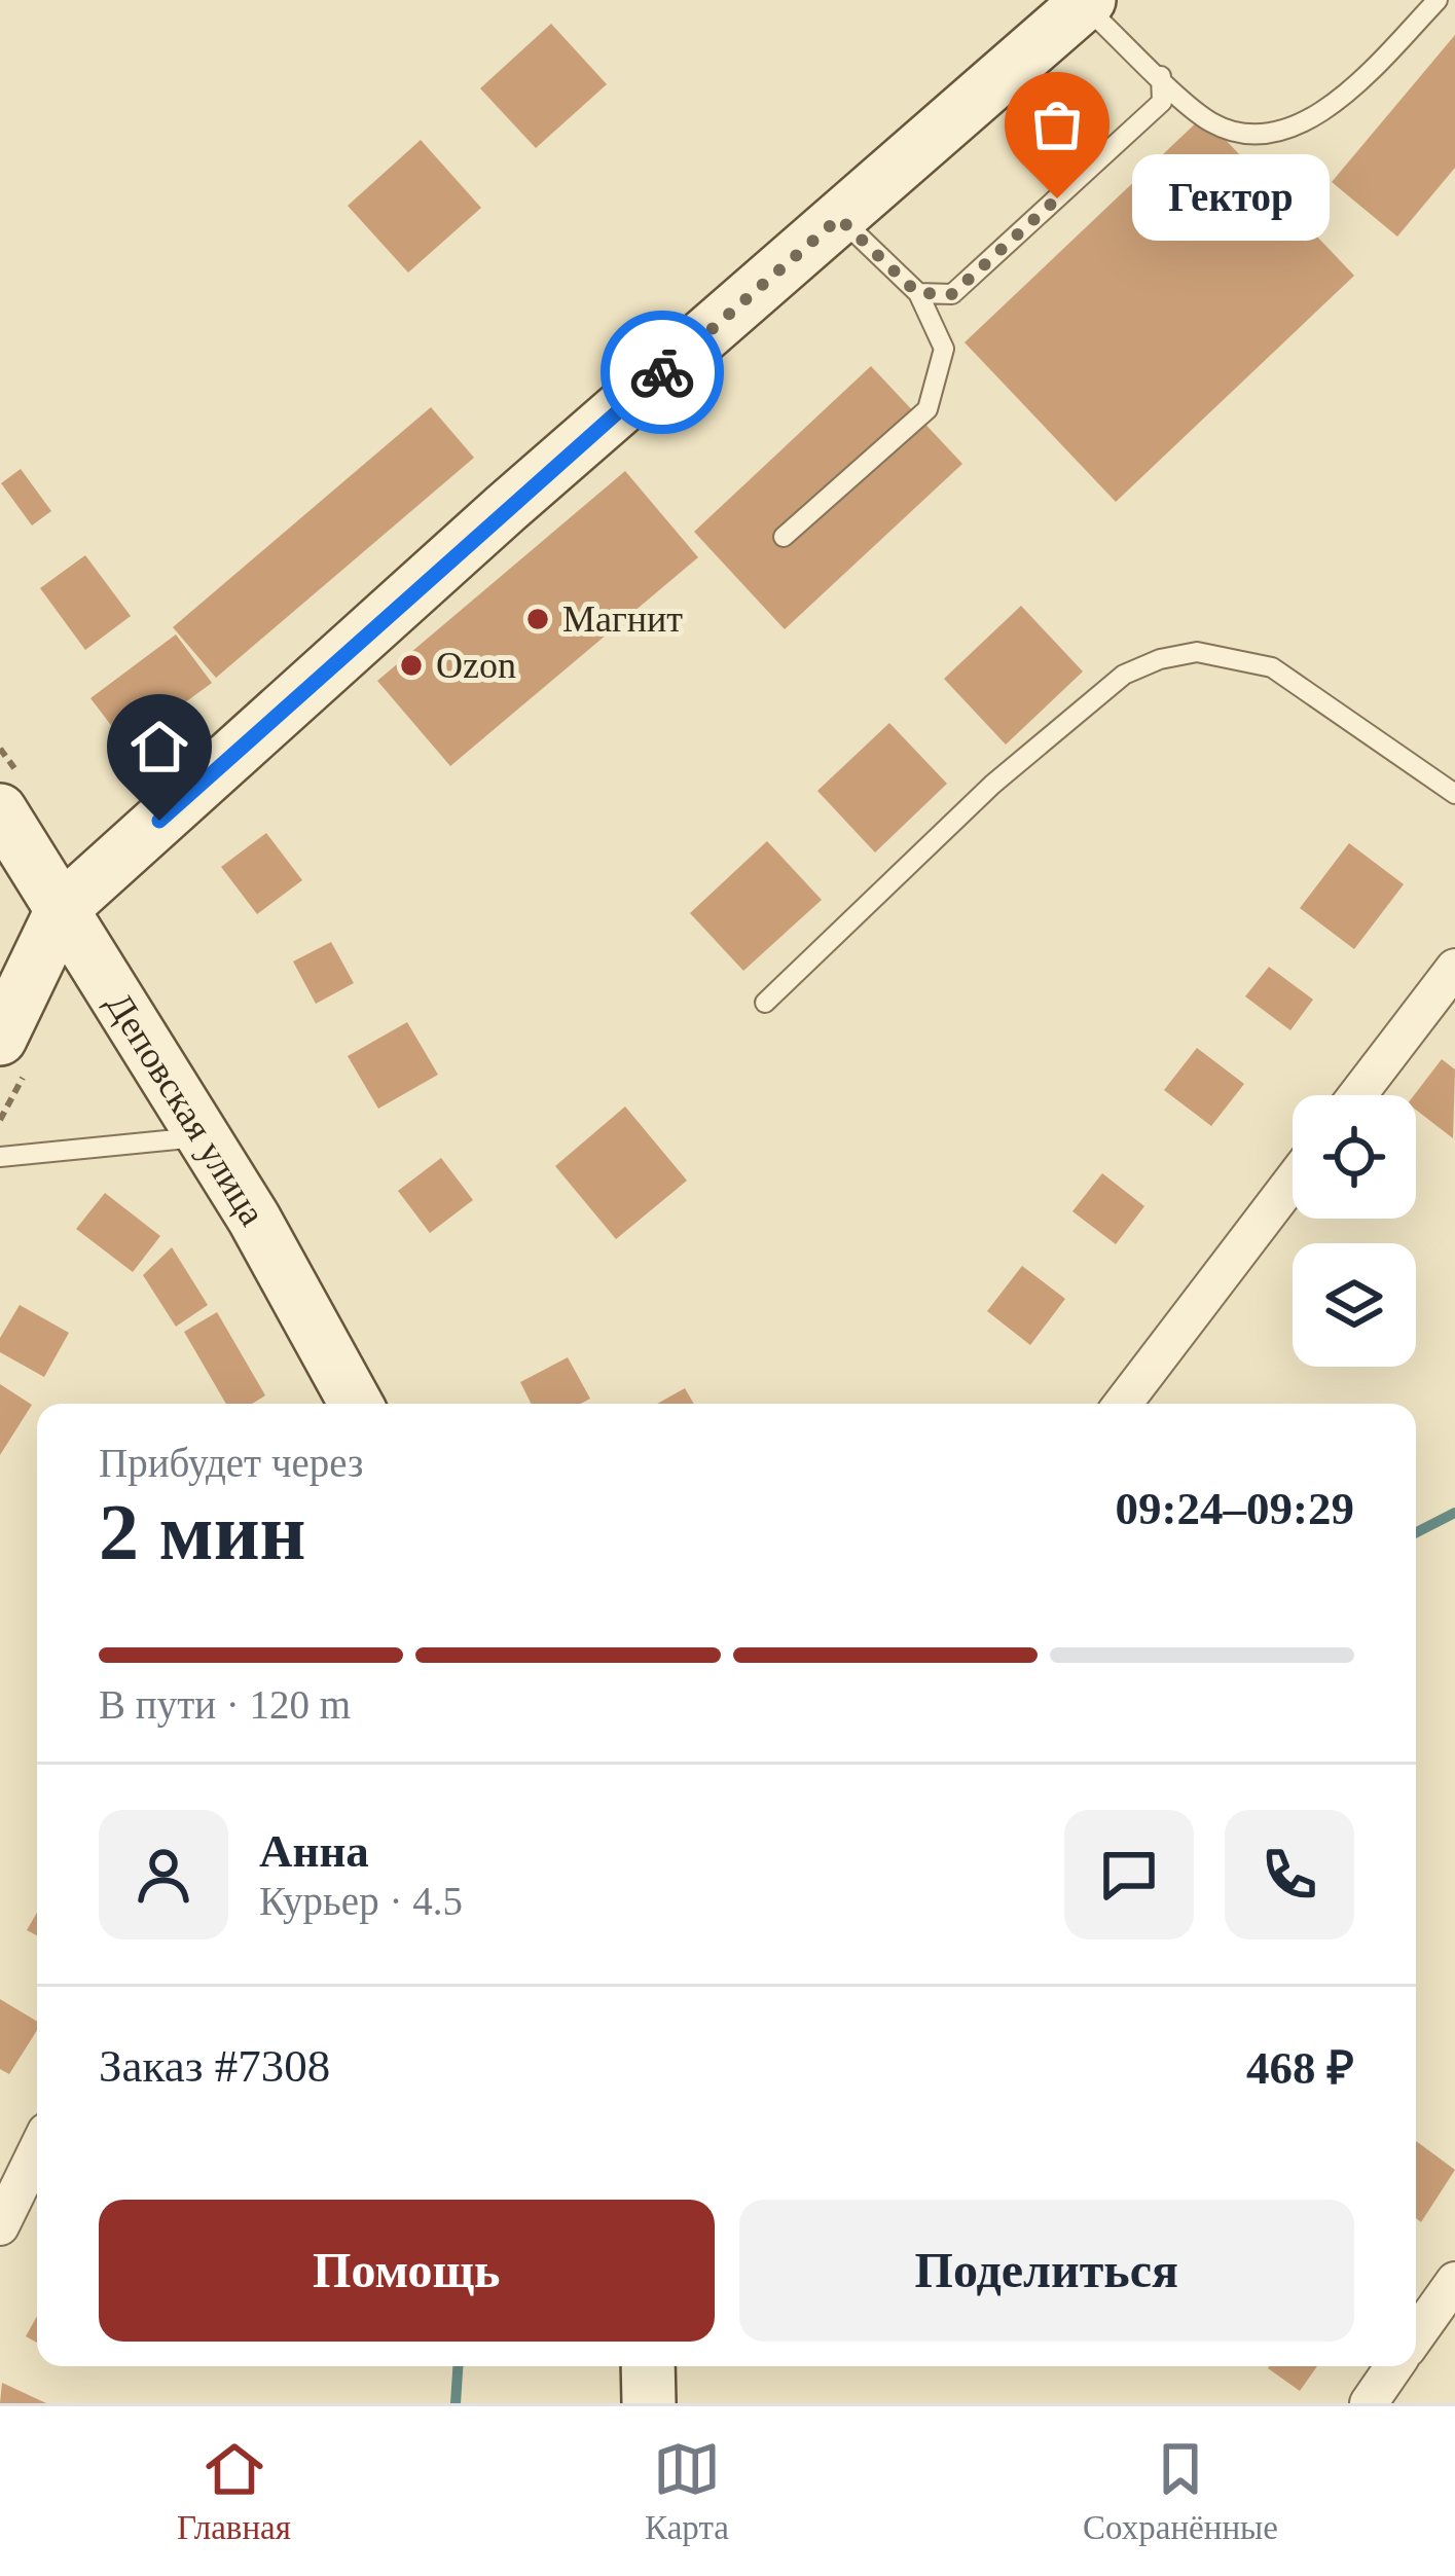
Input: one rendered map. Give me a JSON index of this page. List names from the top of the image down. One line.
{"streets":{"main road":["Деповская улица"]},"places":["Гектор","Магнит","Ozon"],"page":{"bubble":"Гектор","heading":["2 мин","Прибудет через","09:24–09:29"],"panel":["Анна","Курьер · 4.5","Заказ #7308","468 ₽"],"bar":"В пути · 120 m","buttons":["Помощь","Поделиться"],"tabs":["Главная","Карта","Сохранённые"]}}
